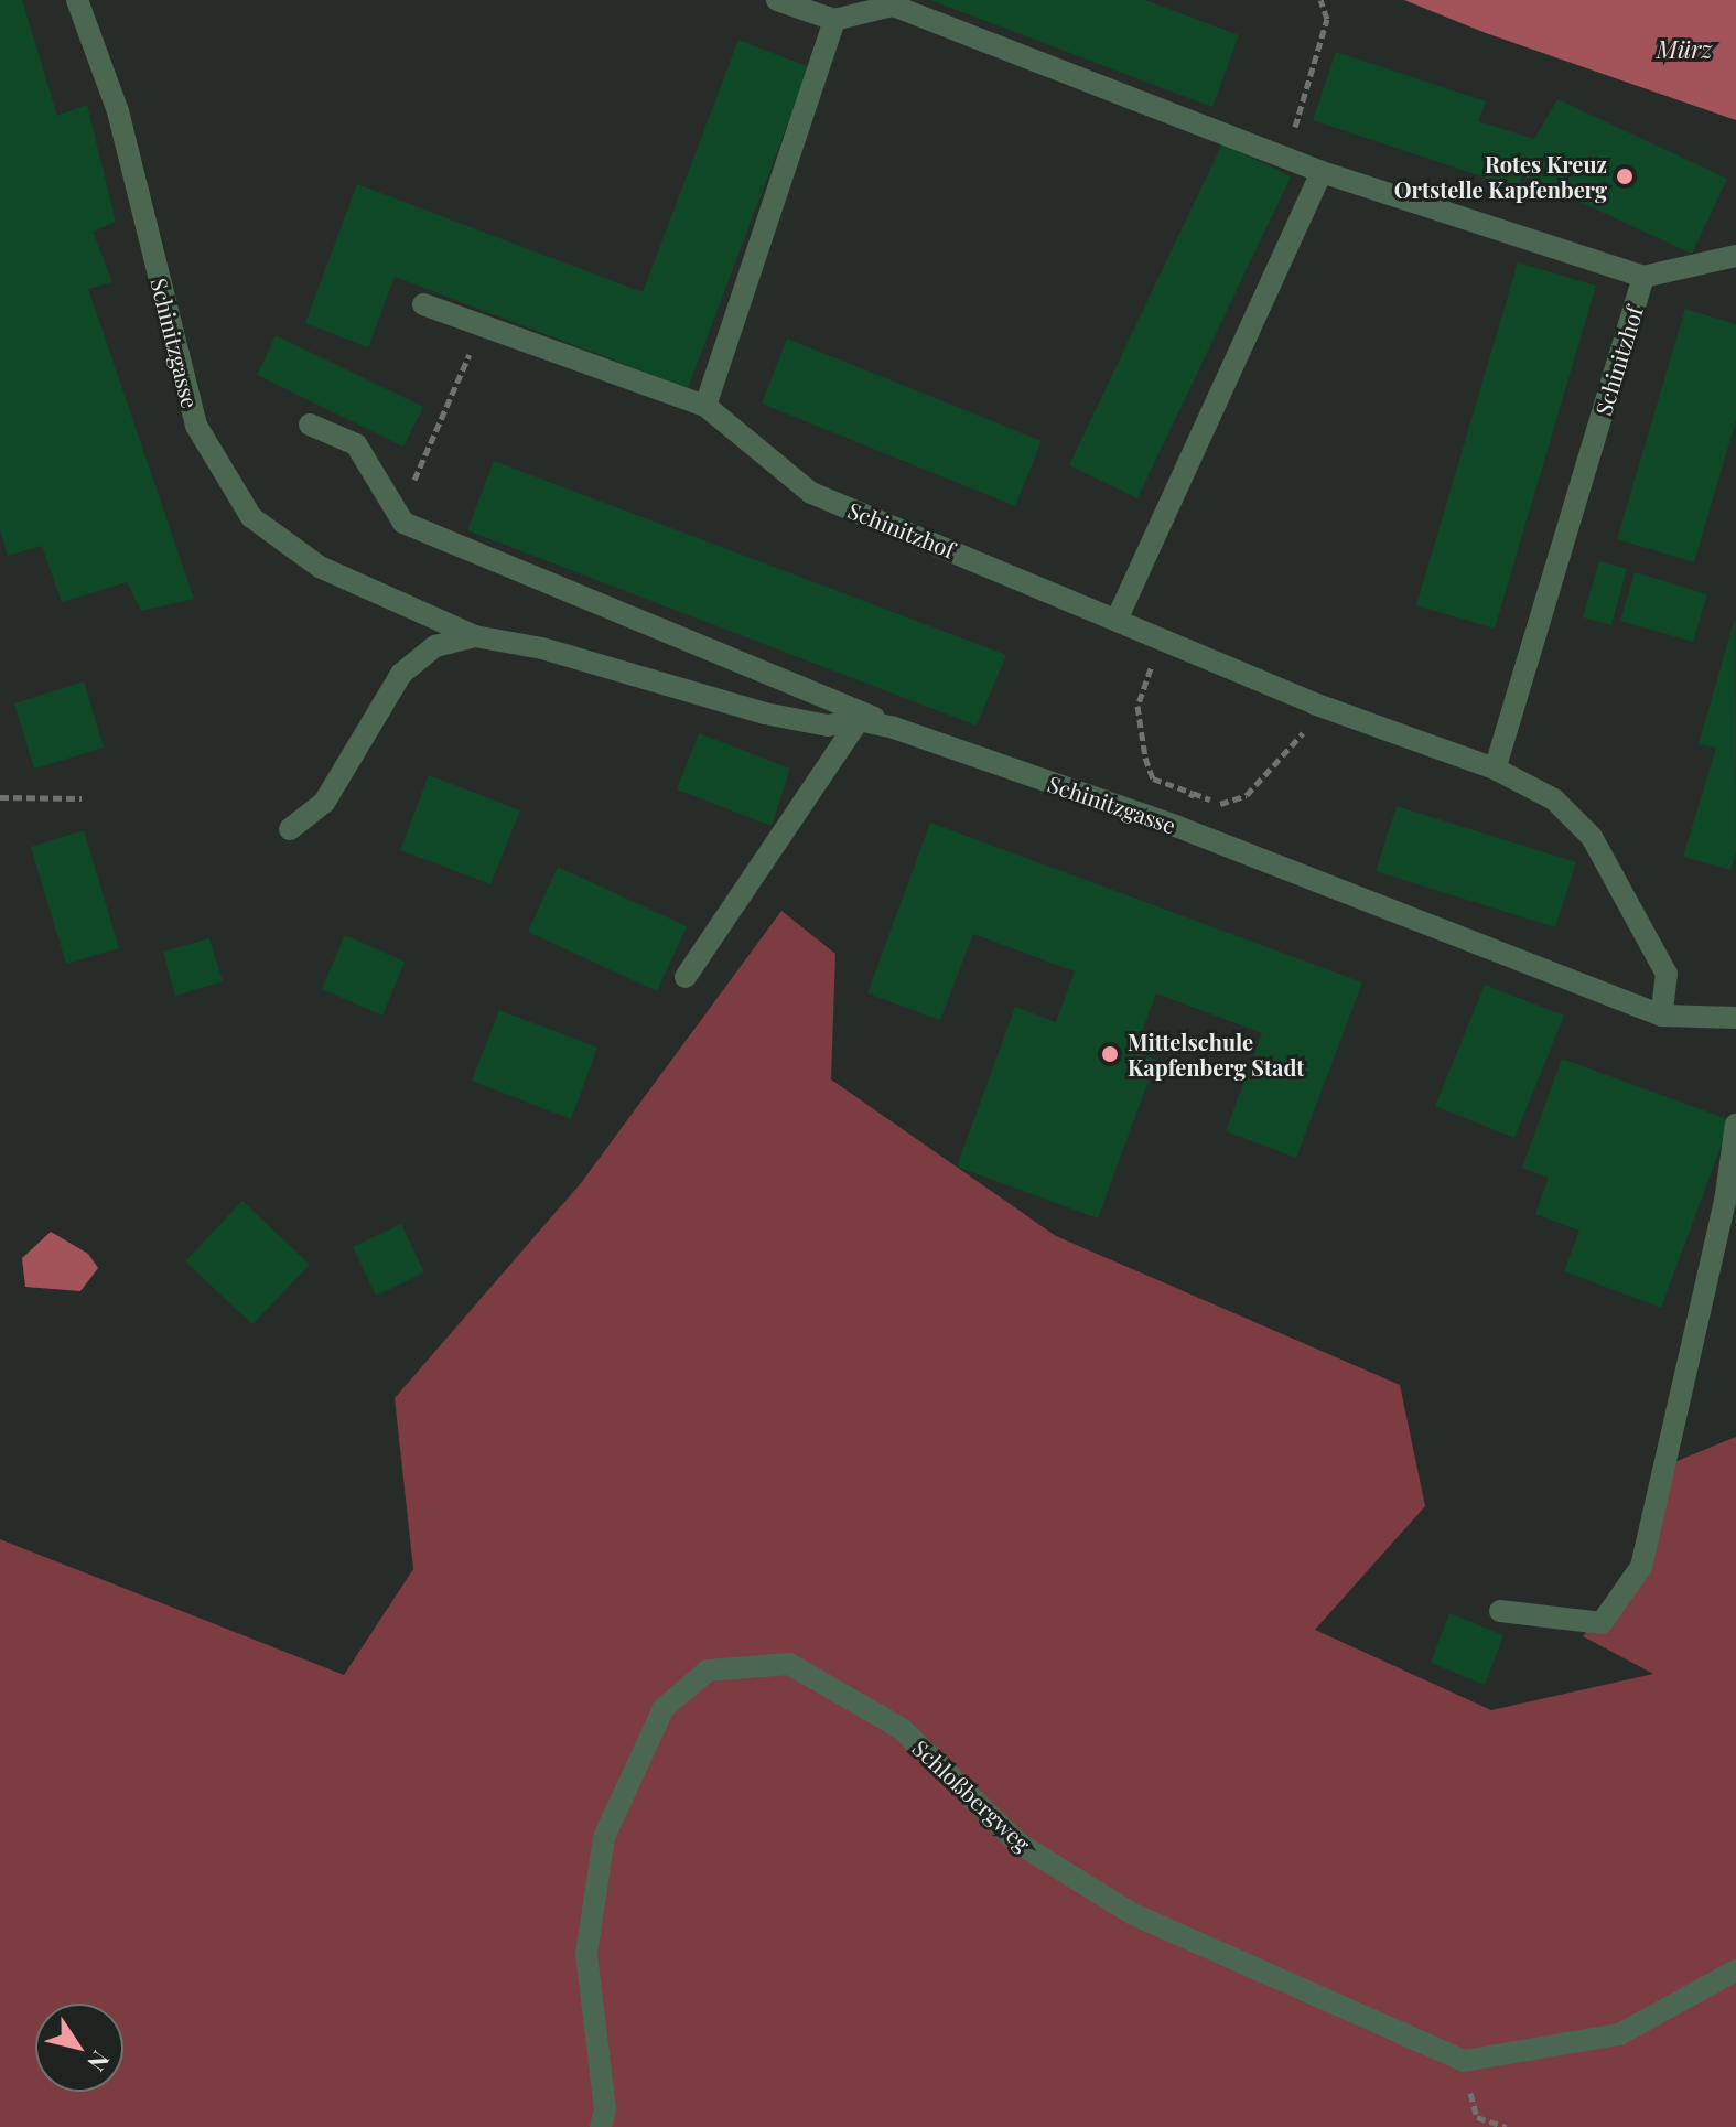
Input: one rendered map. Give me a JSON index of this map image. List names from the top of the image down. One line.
{"streets":{"street":["Schinitzgasse","Schinitzhof","Schloßbergweg"]},"crossings":[["Schinitzgasse","Schinitzhof"]],"water":["Mürz"],"places":["Rotes Kreuz Ortstelle Kapfenberg","Mittelschule Kapfenberg Stadt"],"north":"bottom right"}
